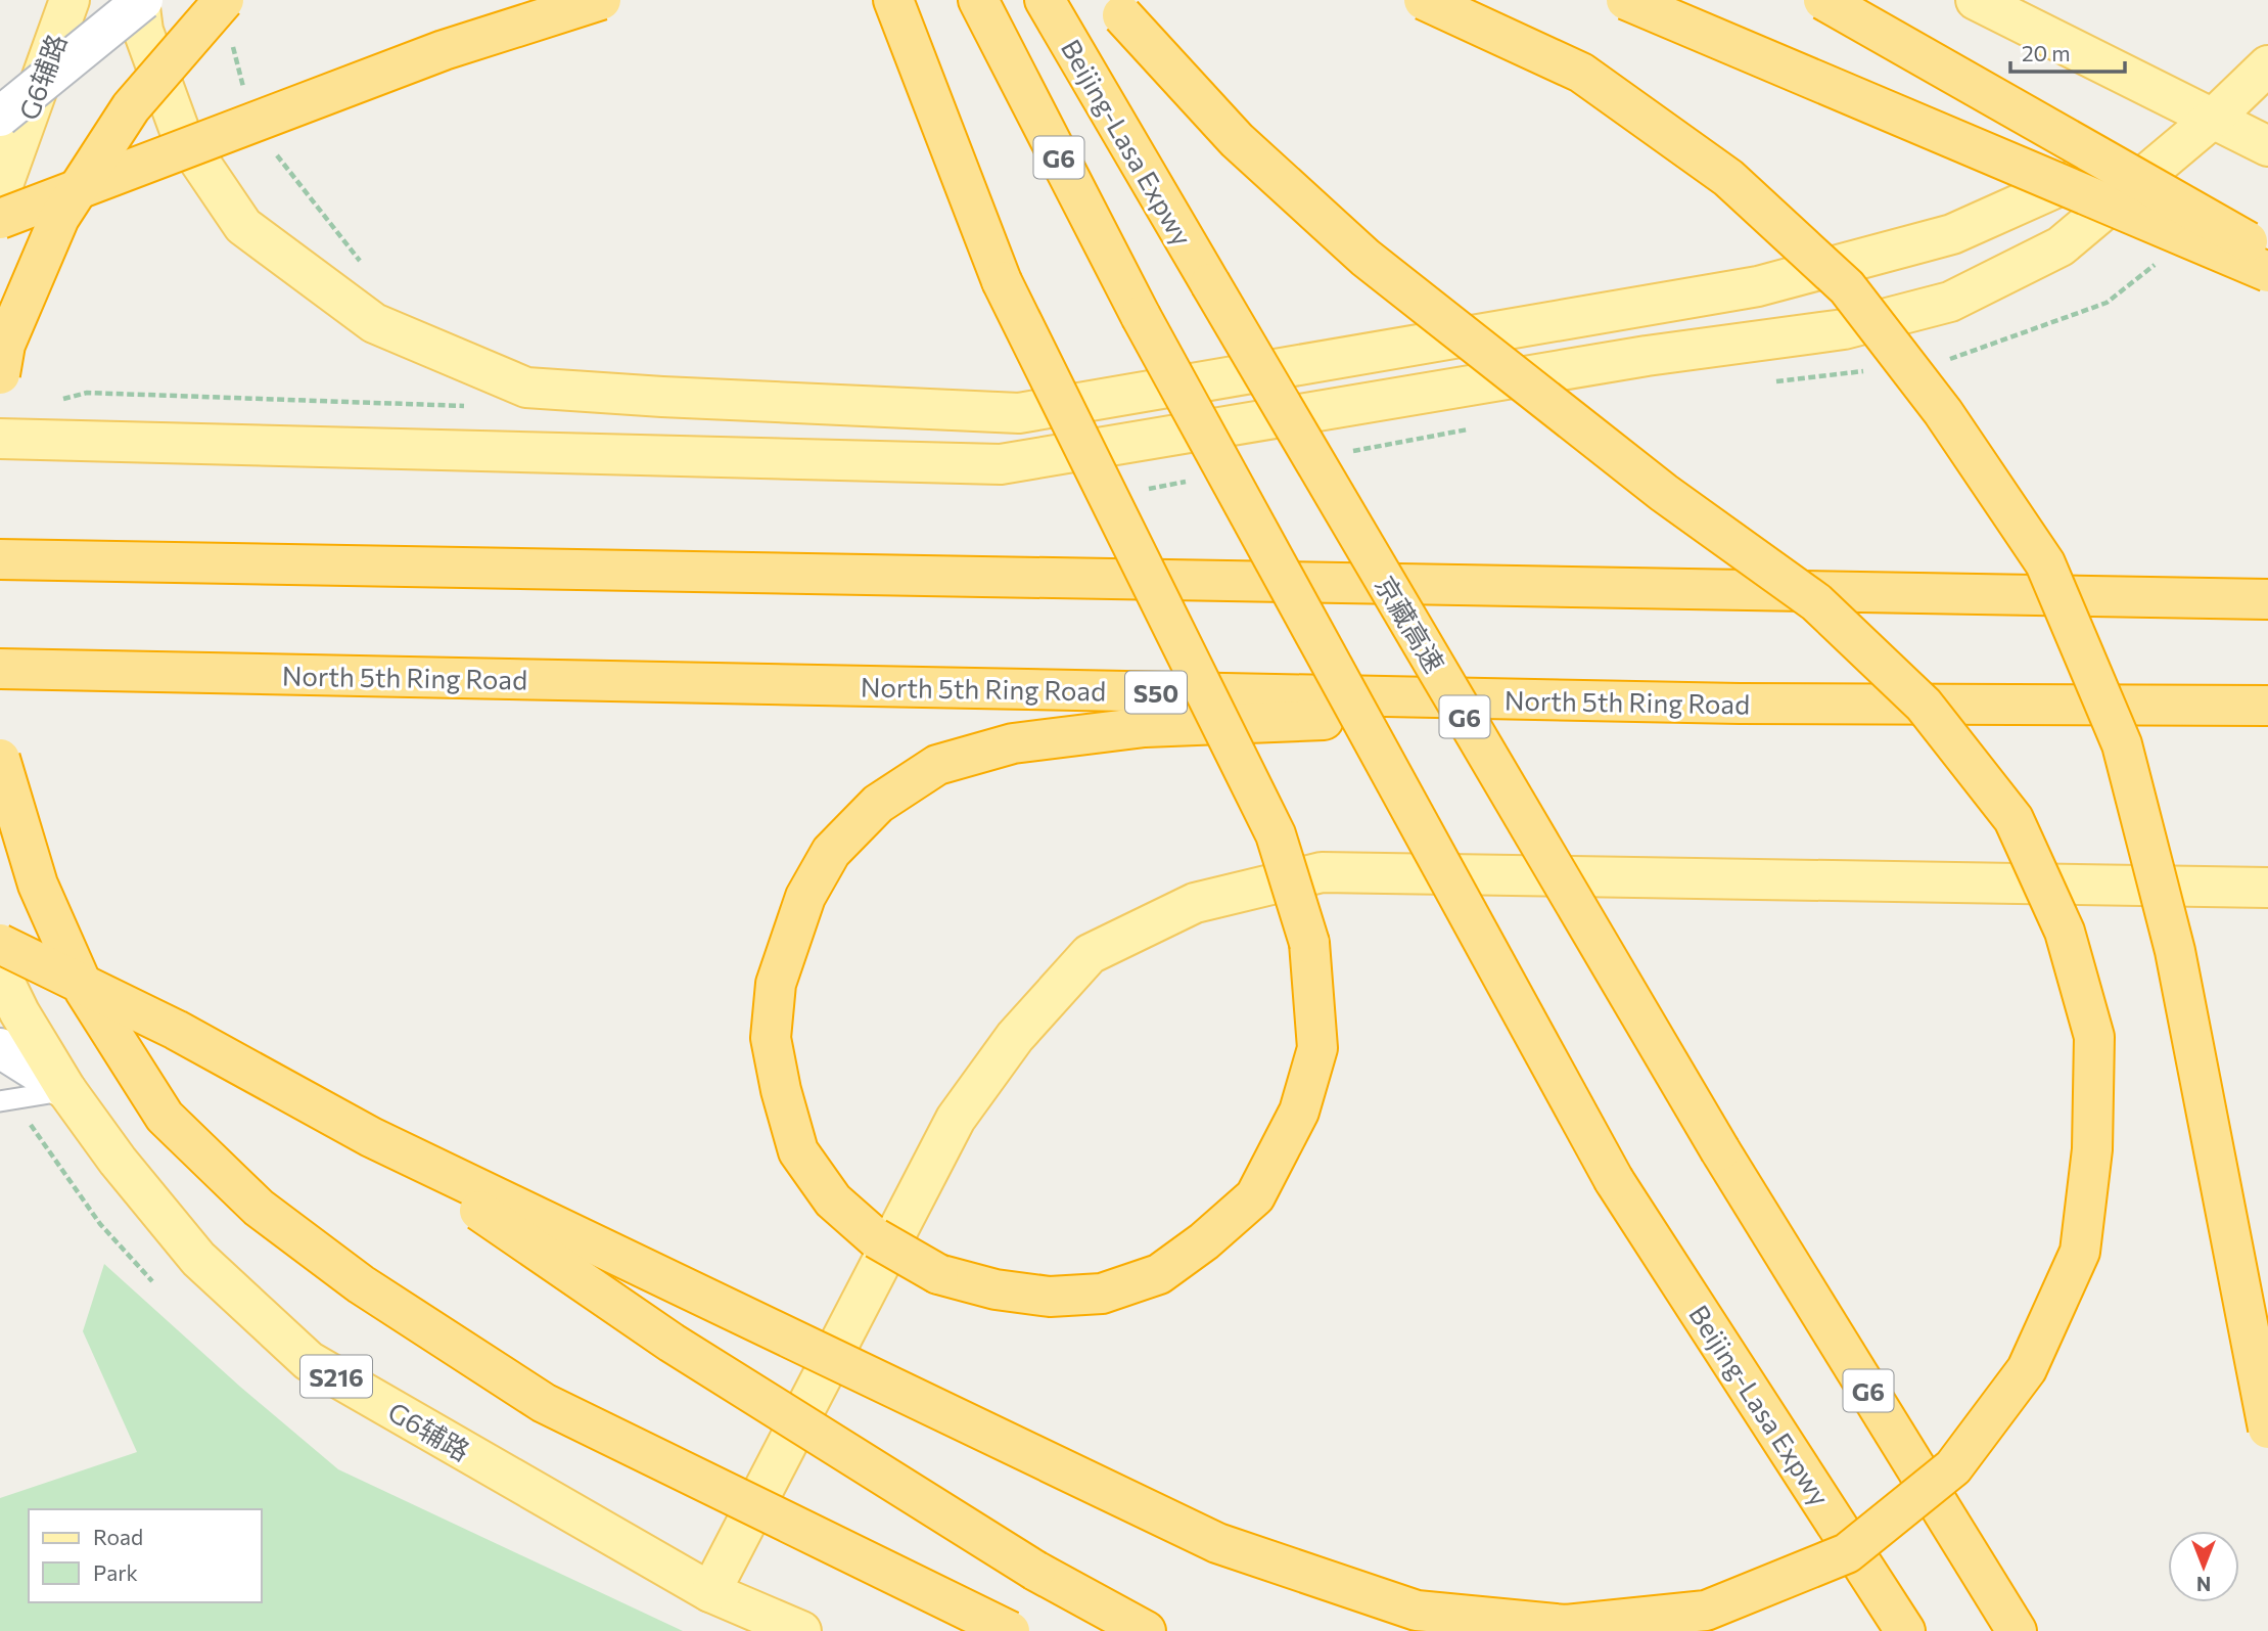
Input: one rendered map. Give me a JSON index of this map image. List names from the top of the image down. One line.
{"streets":{"highway":["Beijing-Lasa Expwy","G6","京藏高速","North 5th Ring Road","S50"],"main road":["G6辅路","S216"]},"crossings":[["Beijing-Lasa Expwy","京藏高速"]],"legend":["Road","Park"],"scale_bar":"20 m","north":"bottom"}
